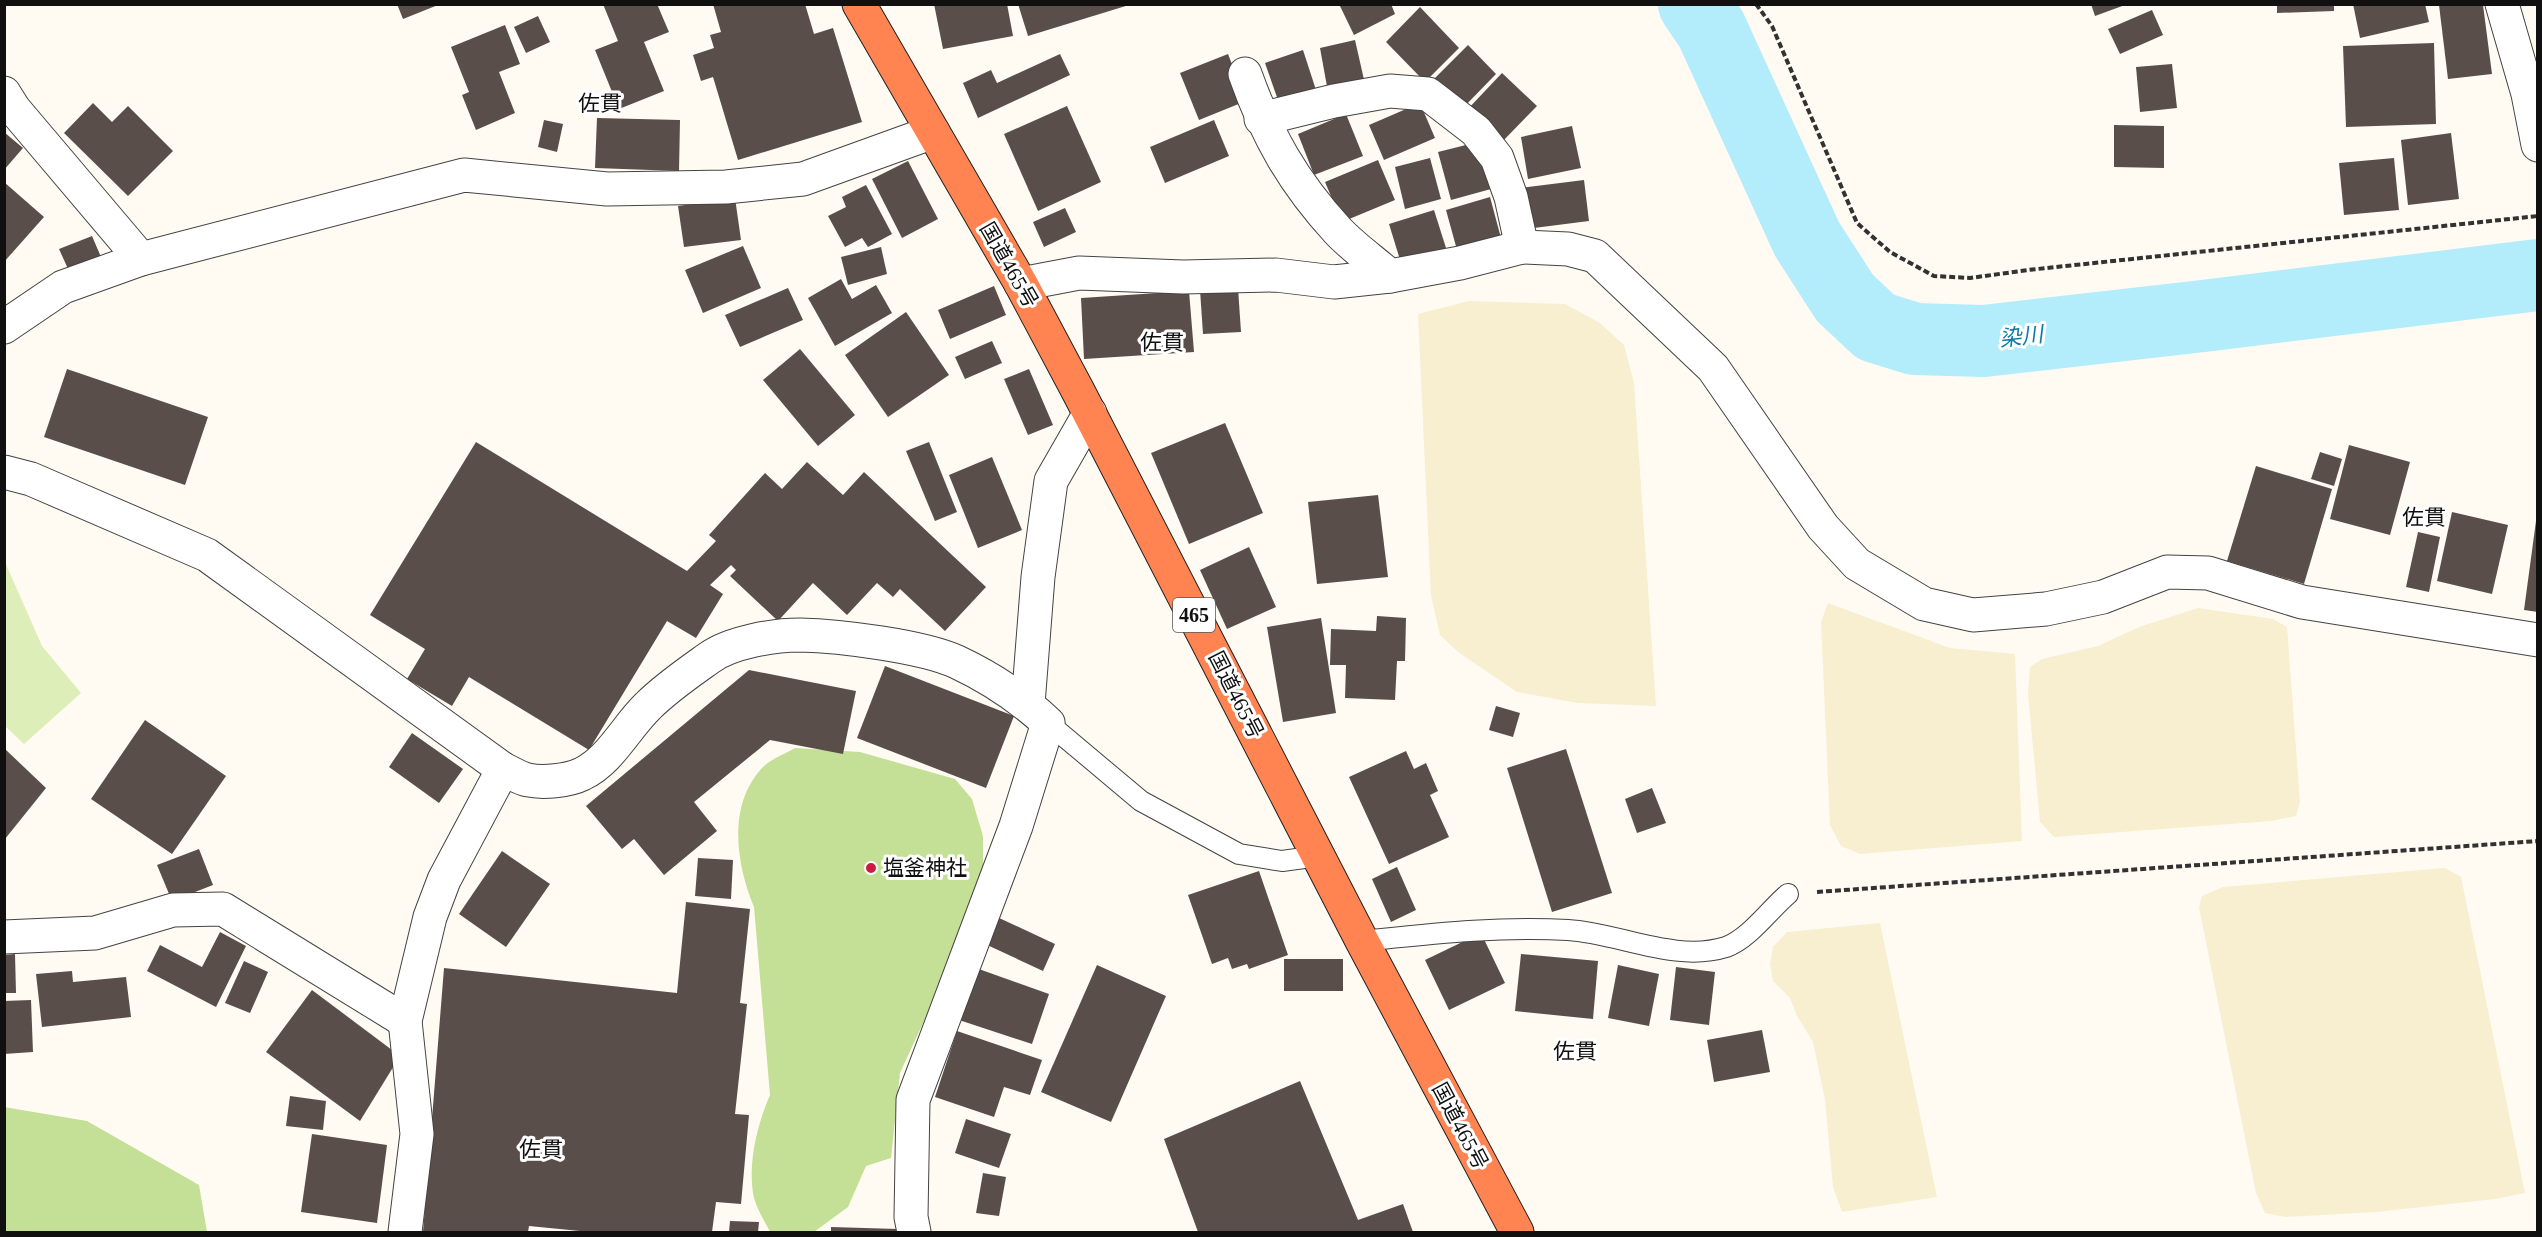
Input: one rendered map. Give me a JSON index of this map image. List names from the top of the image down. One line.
{"streets":{"highway":["国道465号","465"]},"districts":["佐貫","佐貫","佐貫","佐貫","佐貫"],"water":["染川"],"places":["塩釜神社"]}
